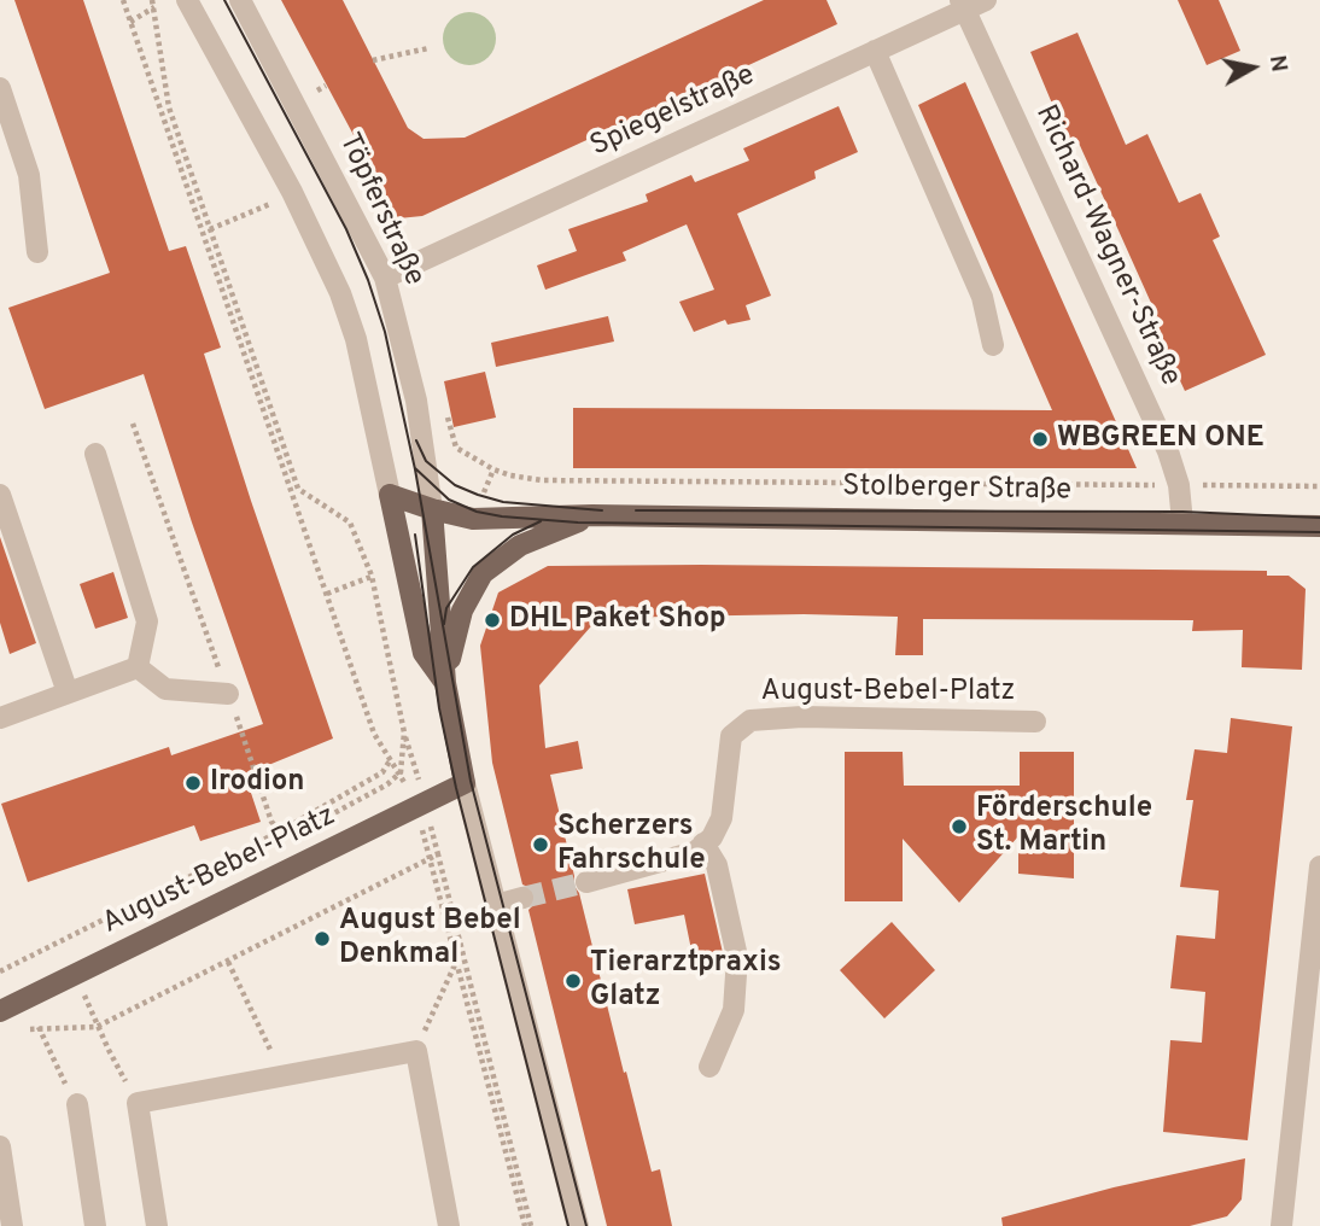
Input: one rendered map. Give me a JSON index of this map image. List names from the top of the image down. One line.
{"streets":{"main road":["Stolberger Straße","August-Bebel-Platz"],"street":["Spiegelstraße","Töpferstraße","Richard-Wagner-Straße"]},"crossings":[["Spiegelstraße","Töpferstraße"],["Spiegelstraße","Richard-Wagner-Straße"],["Töpferstraße","Stolberger Straße"],["Richard-Wagner-Straße","Stolberger Straße"]],"places":["WBGREEN ONE","DHL Paket Shop","Irodion","Förderschule St. Martin","Scherzers Fahrschule","August Bebel Denkmal","Tierarztpraxis Glatz"],"north":"right"}
